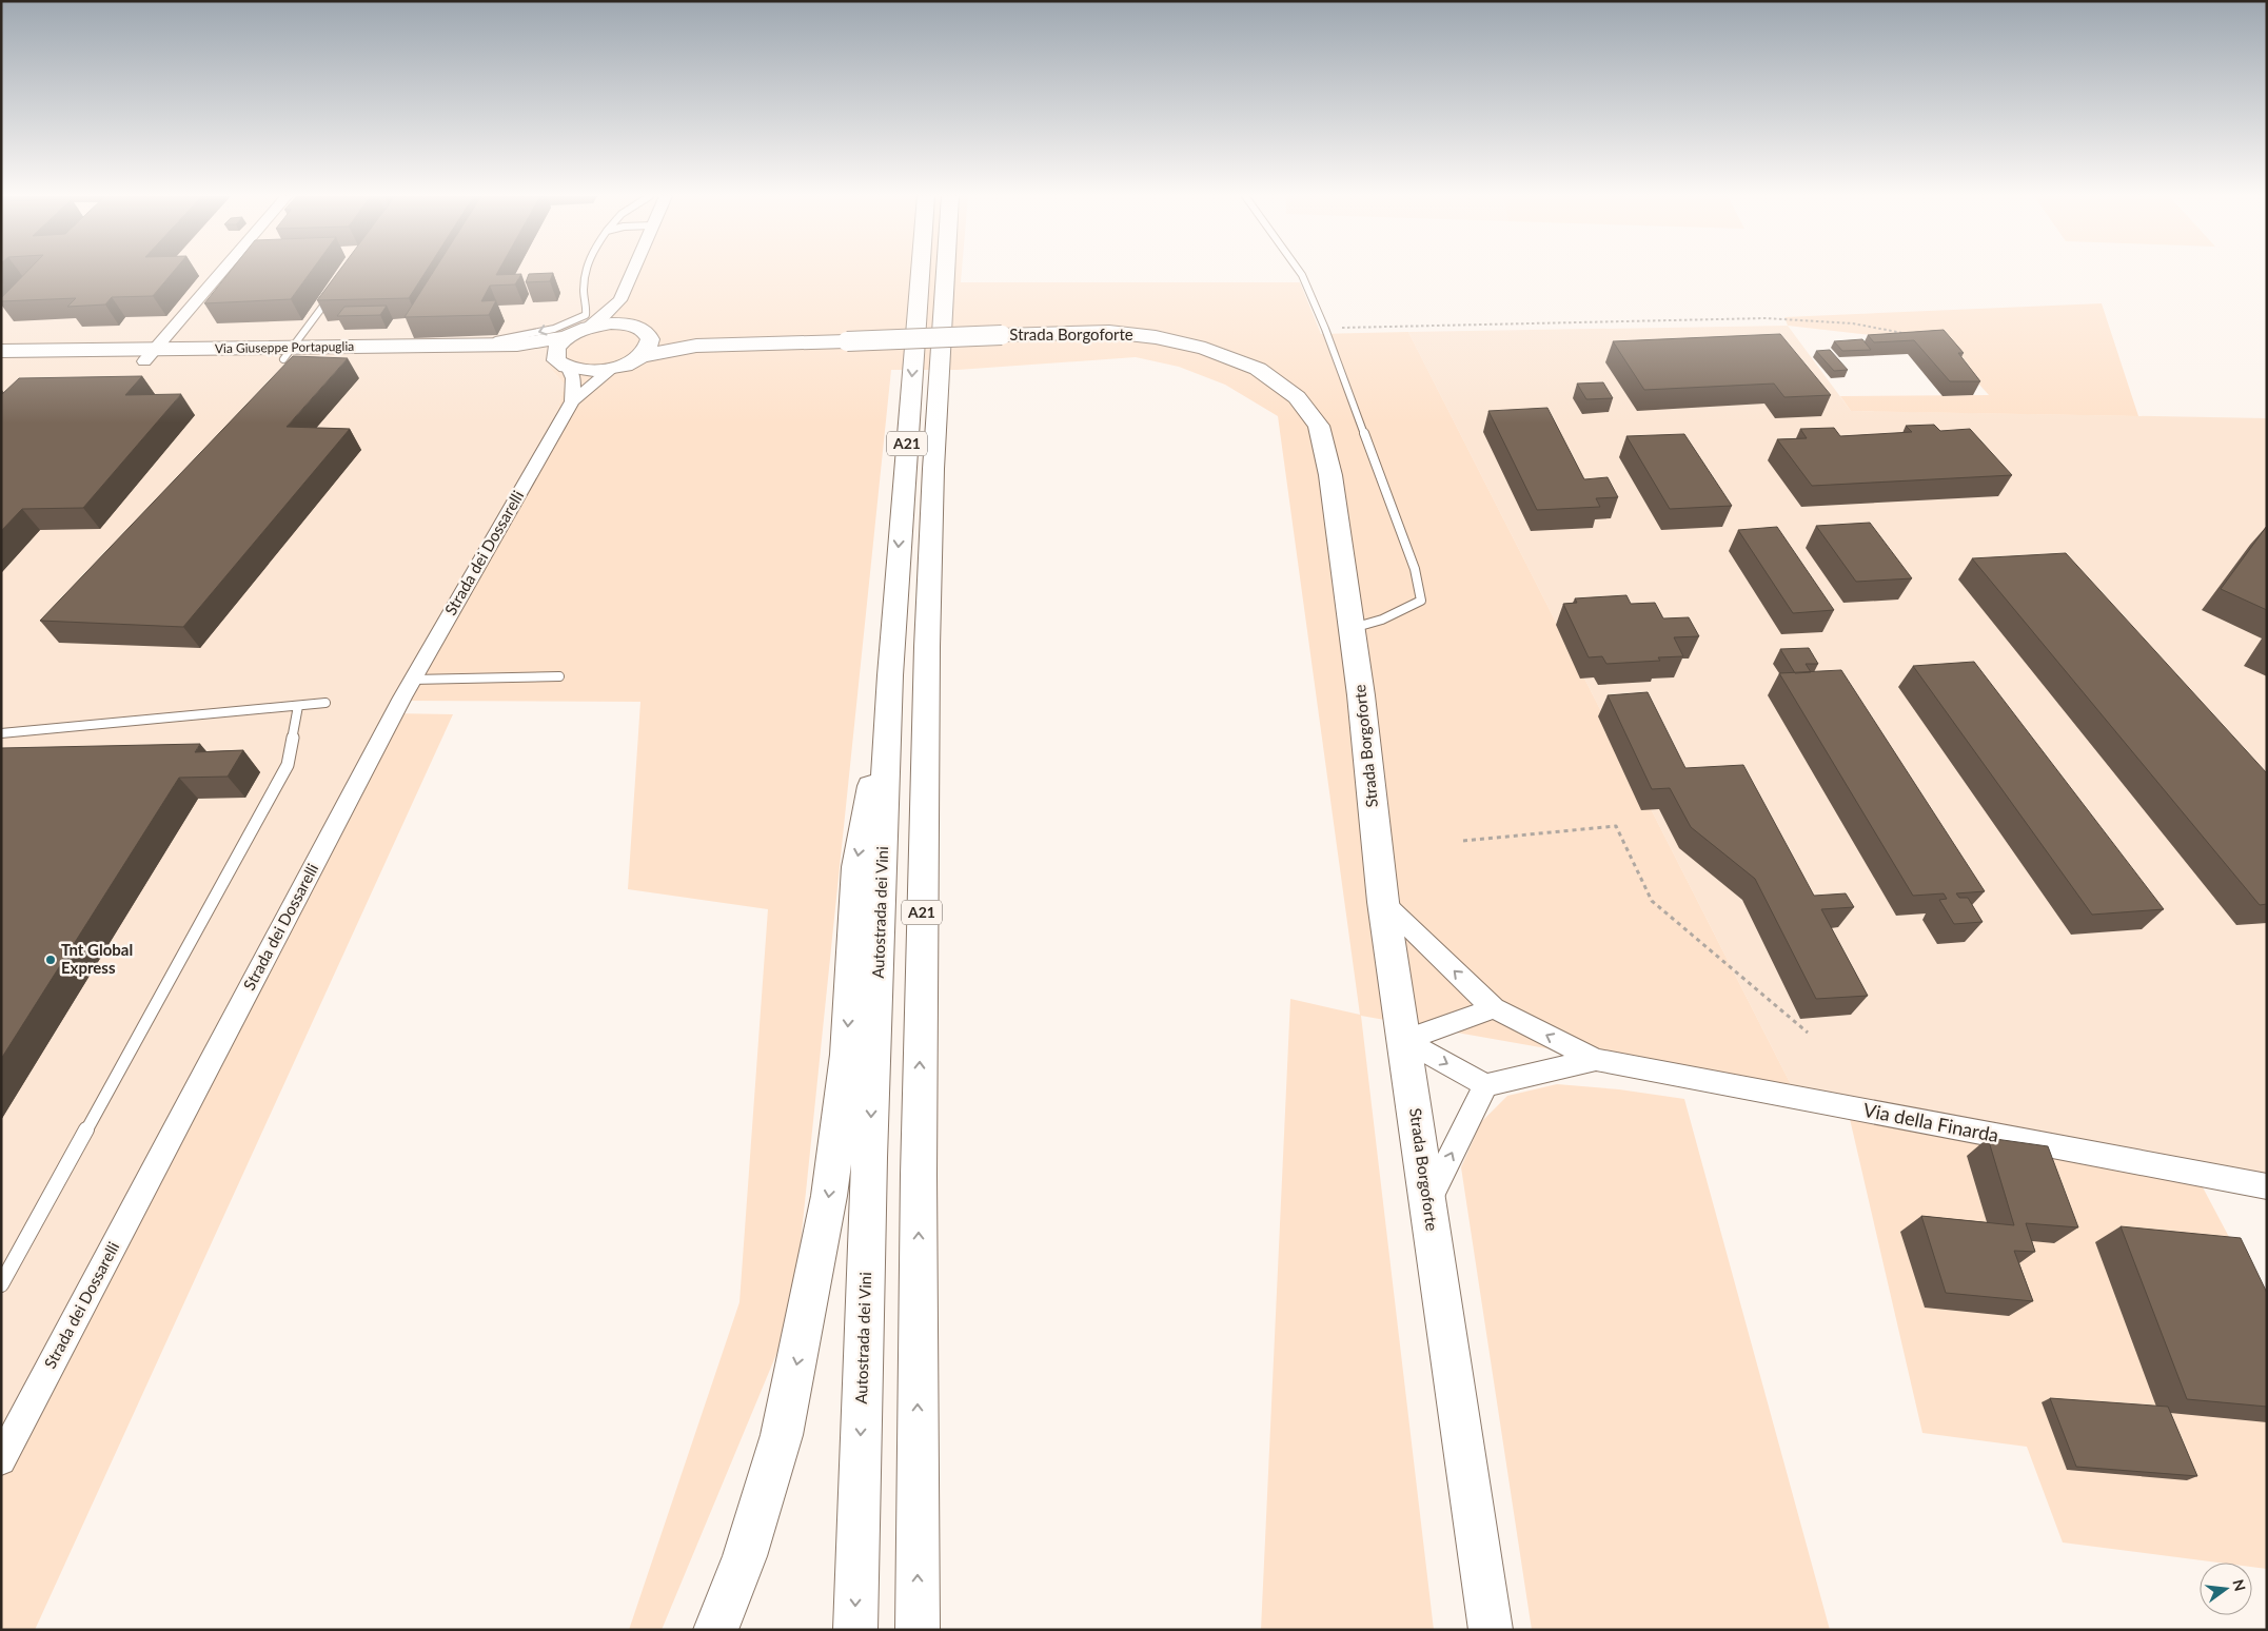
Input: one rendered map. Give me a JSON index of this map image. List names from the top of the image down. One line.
{"streets":{"main road":["Strada Borgoforte","Via Giuseppe Portapuglia","A21","Autostrada dei Vini"],"street":["Strada dei Dossarelli","Via della Finarda"]},"crossings":[["Strada Borgoforte","Via Giuseppe Portapuglia"],["Via Giuseppe Portapuglia","Strada dei Dossarelli"]],"places":["Tnt Global Express"],"north":"right"}
